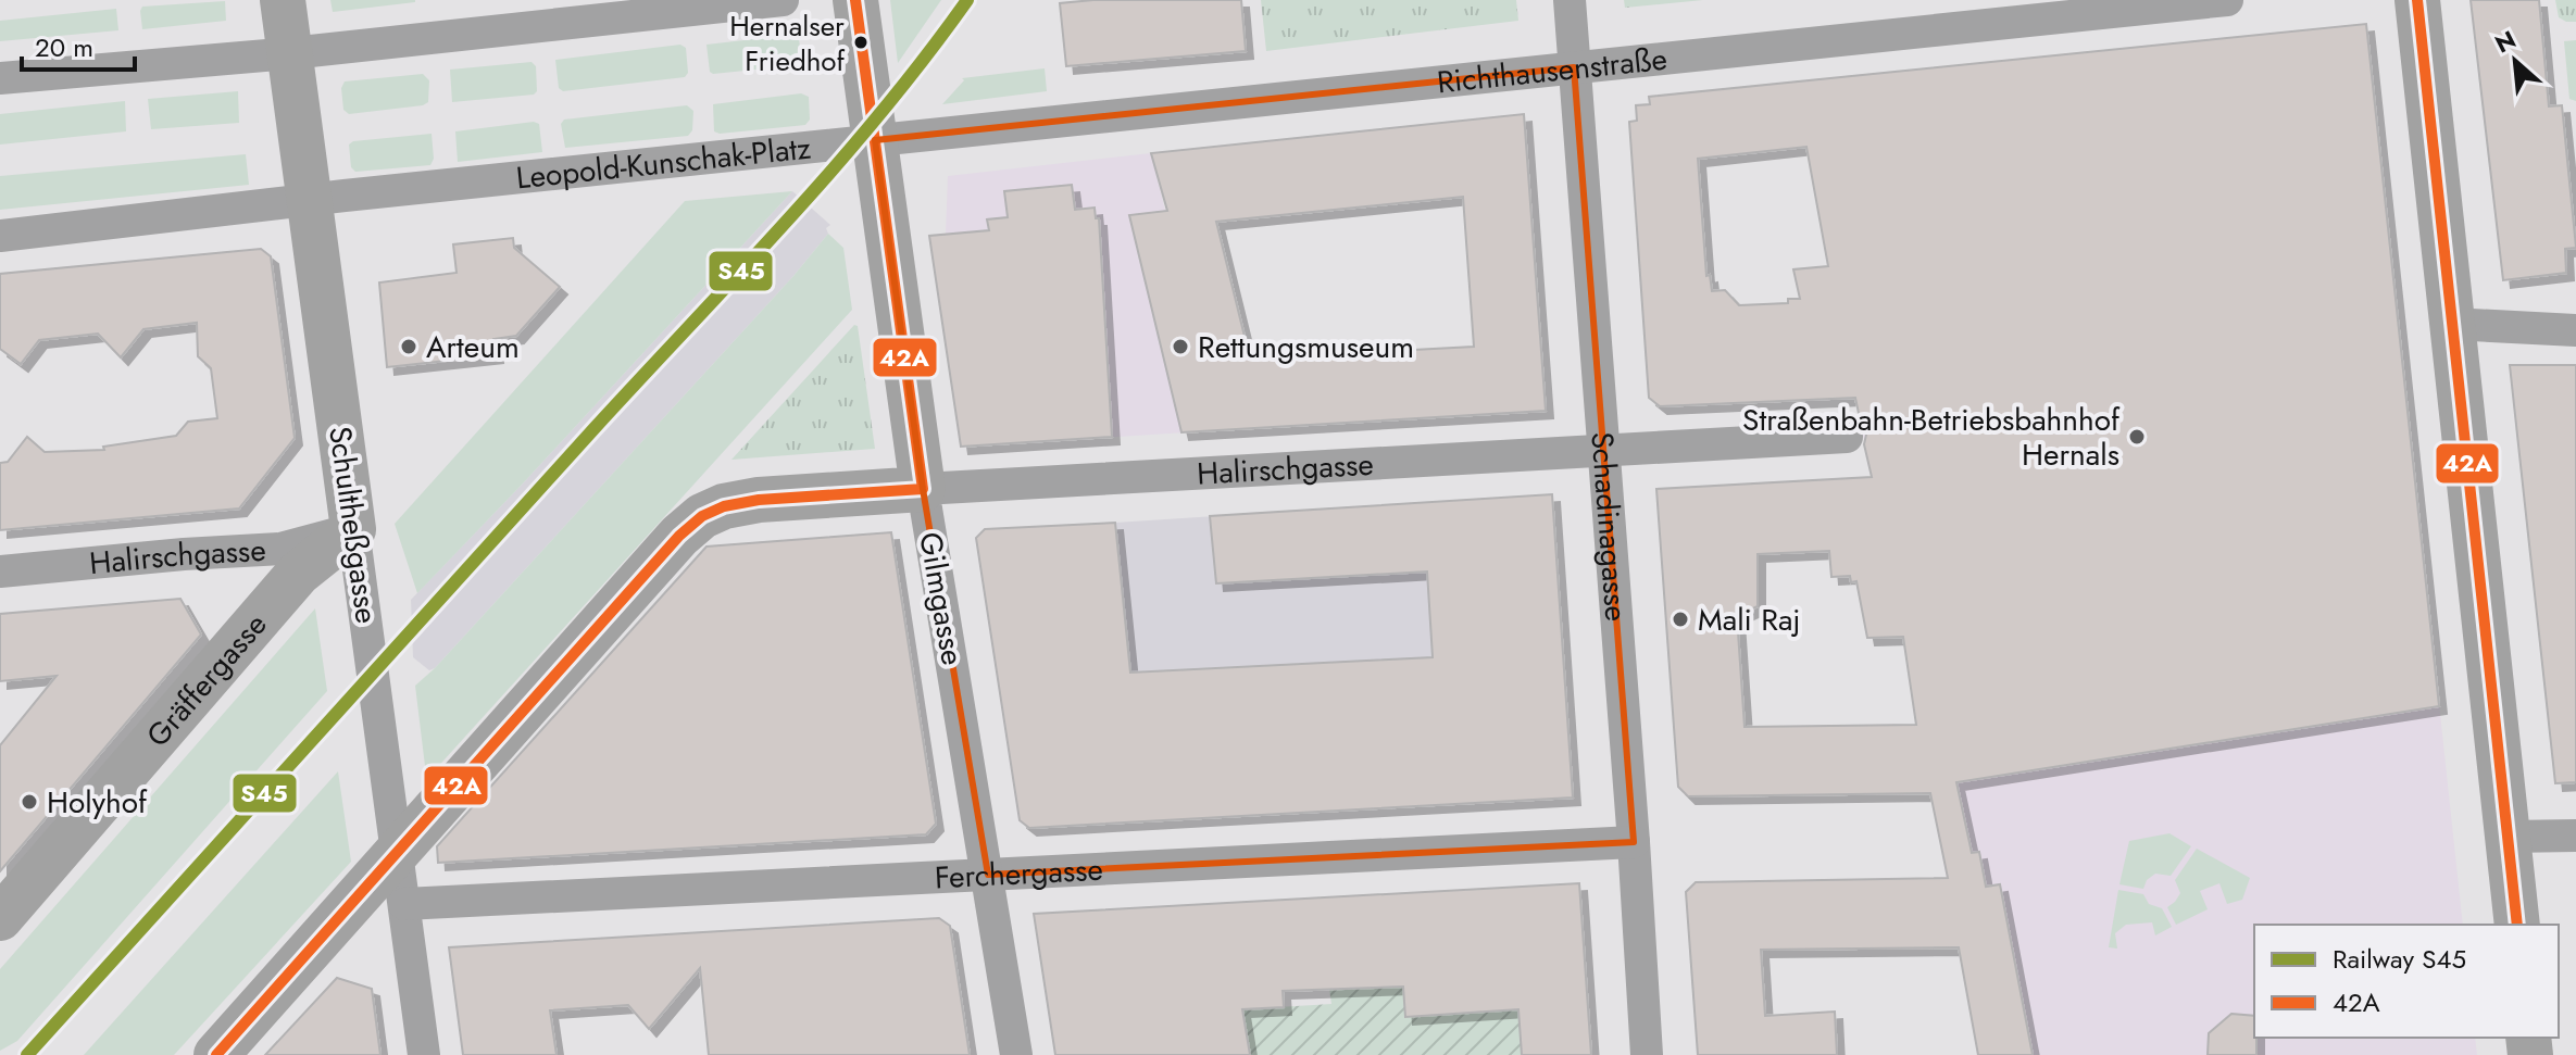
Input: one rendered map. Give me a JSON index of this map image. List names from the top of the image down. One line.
{"streets":{"street":["Richthausenstraße","Leopold-Kunschak-Platz","Halirschgasse","Schultheßgasse","Schadinagasse","Gilmgasse","Gräffergasse","Ferchergasse"]},"crossings":[["Richthausenstraße","Leopold-Kunschak-Platz"],["Richthausenstraße","Schadinagasse"],["Richthausenstraße","Gilmgasse"],["Leopold-Kunschak-Platz","Schultheßgasse"],["Leopold-Kunschak-Platz","Gilmgasse"],["Halirschgasse","Schultheßgasse"],["Halirschgasse","Schadinagasse"],["Halirschgasse","Gilmgasse"],["Halirschgasse","Gräffergasse"],["Schultheßgasse","Gräffergasse"],["Schultheßgasse","Ferchergasse"],["Schadinagasse","Ferchergasse"],["Gilmgasse","Ferchergasse"]],"places":["Hernalser Friedhof","Arteum","Rettungsmuseum","Straßenbahn-Betriebsbahnhof Hernals","Mali Raj","Holyhof"],"lines":["rail line S45","transit line 42A"],"legend":["Railway S45","42A"],"scale_bar":"20 m","north":"top left"}
